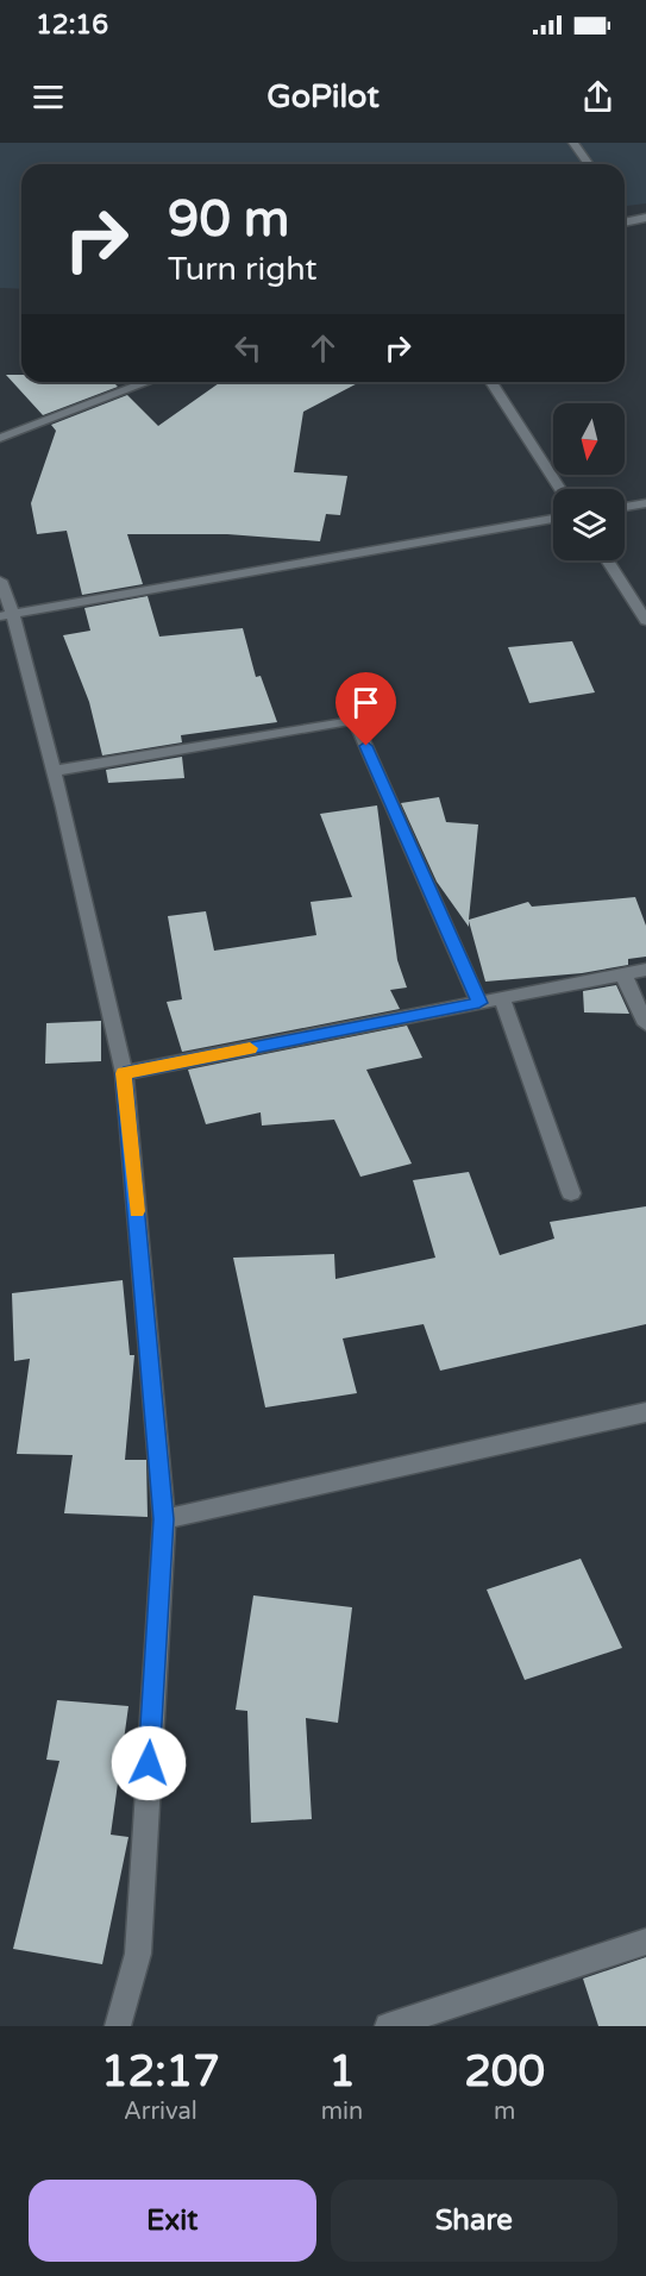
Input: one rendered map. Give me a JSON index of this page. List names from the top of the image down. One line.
{"north":"bottom","page":{"status":"12:16","header":"GoPilot","turn":["90 m","Turn right"],"eta":["12:17","Arrival","1","min","200","m"],"buttons":["Exit","Share"]}}
